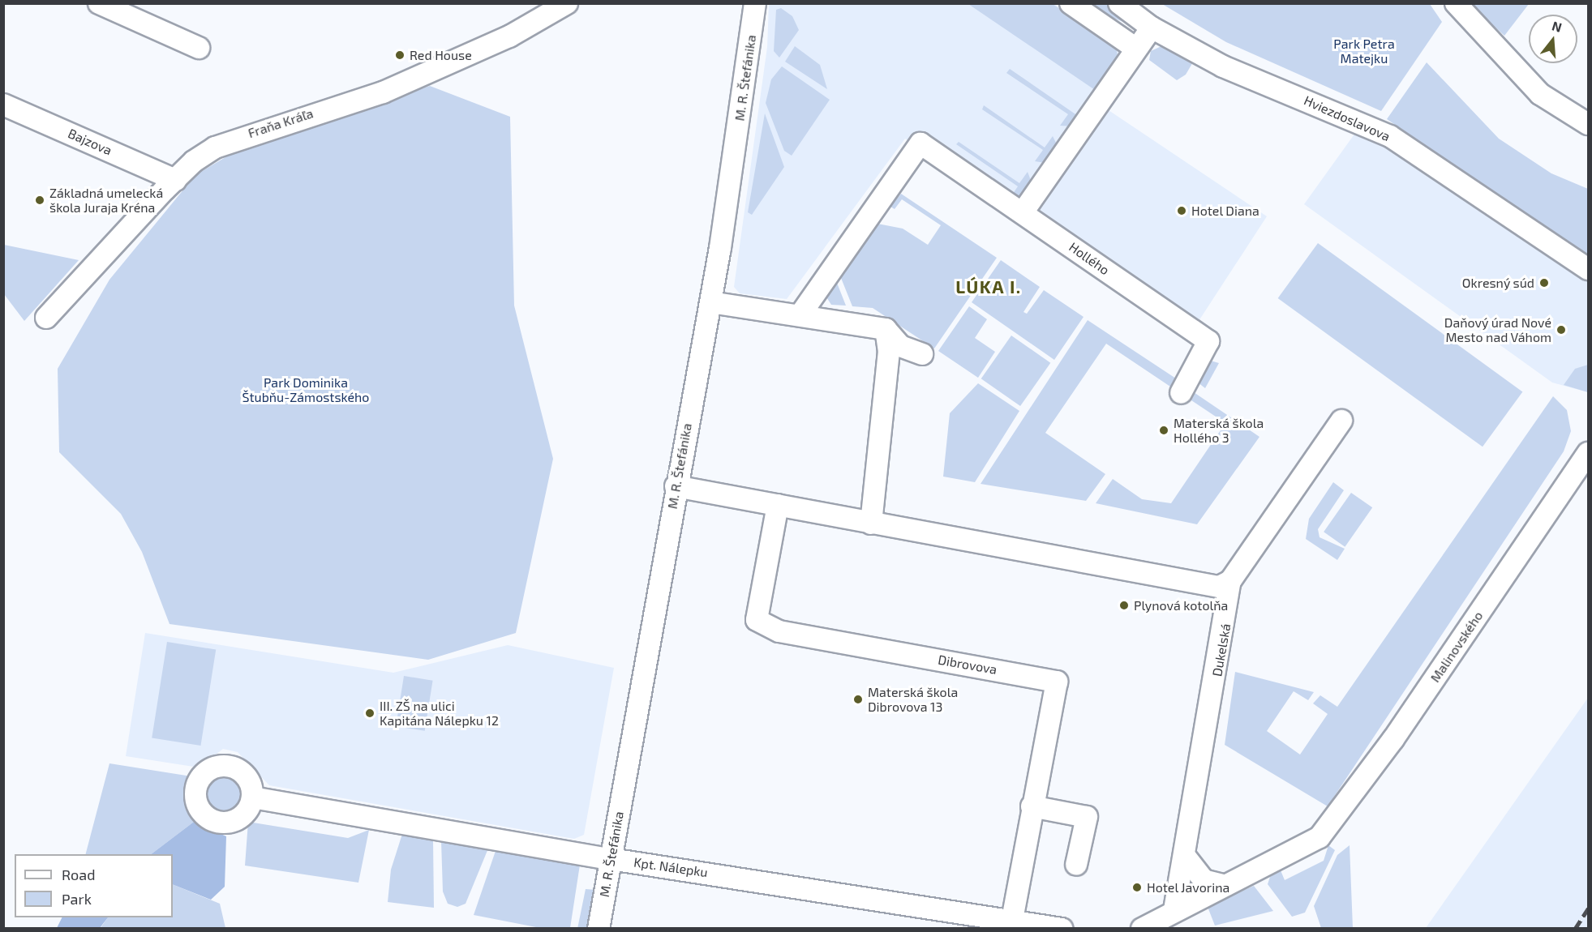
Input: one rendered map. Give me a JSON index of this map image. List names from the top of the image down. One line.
{"streets":{"street":["M. R. Štefánika","Hviezdoslavova","Fraňa Kráľa","Bajzova","Hollého","Malinovského","Dukelská","Dibrovova","Kpt. Nálepku"]},"crossings":[["M. R. Štefánika","Kpt. Nálepku"],["Fraňa Kráľa","Bajzova"],["Dibrovova","Kpt. Nálepku"]],"districts":["LÚKA I."],"parks":["Park Petra Matejku","Park Dominika Štubňu-Zámostského"],"places":["Red House","Základná umelecká škola Juraja Kréna","Hotel Diana","Okresný súd","Daňový úrad Nové Mesto nad Váhom","Materská škola Hollého 3","Plynová kotolňa","Materská škola Dibrovova 13","III. ZŠ na ulici Kapitána Nálepku 12","Hotel Javorina"],"legend":["Road","Park"],"north":"top"}
